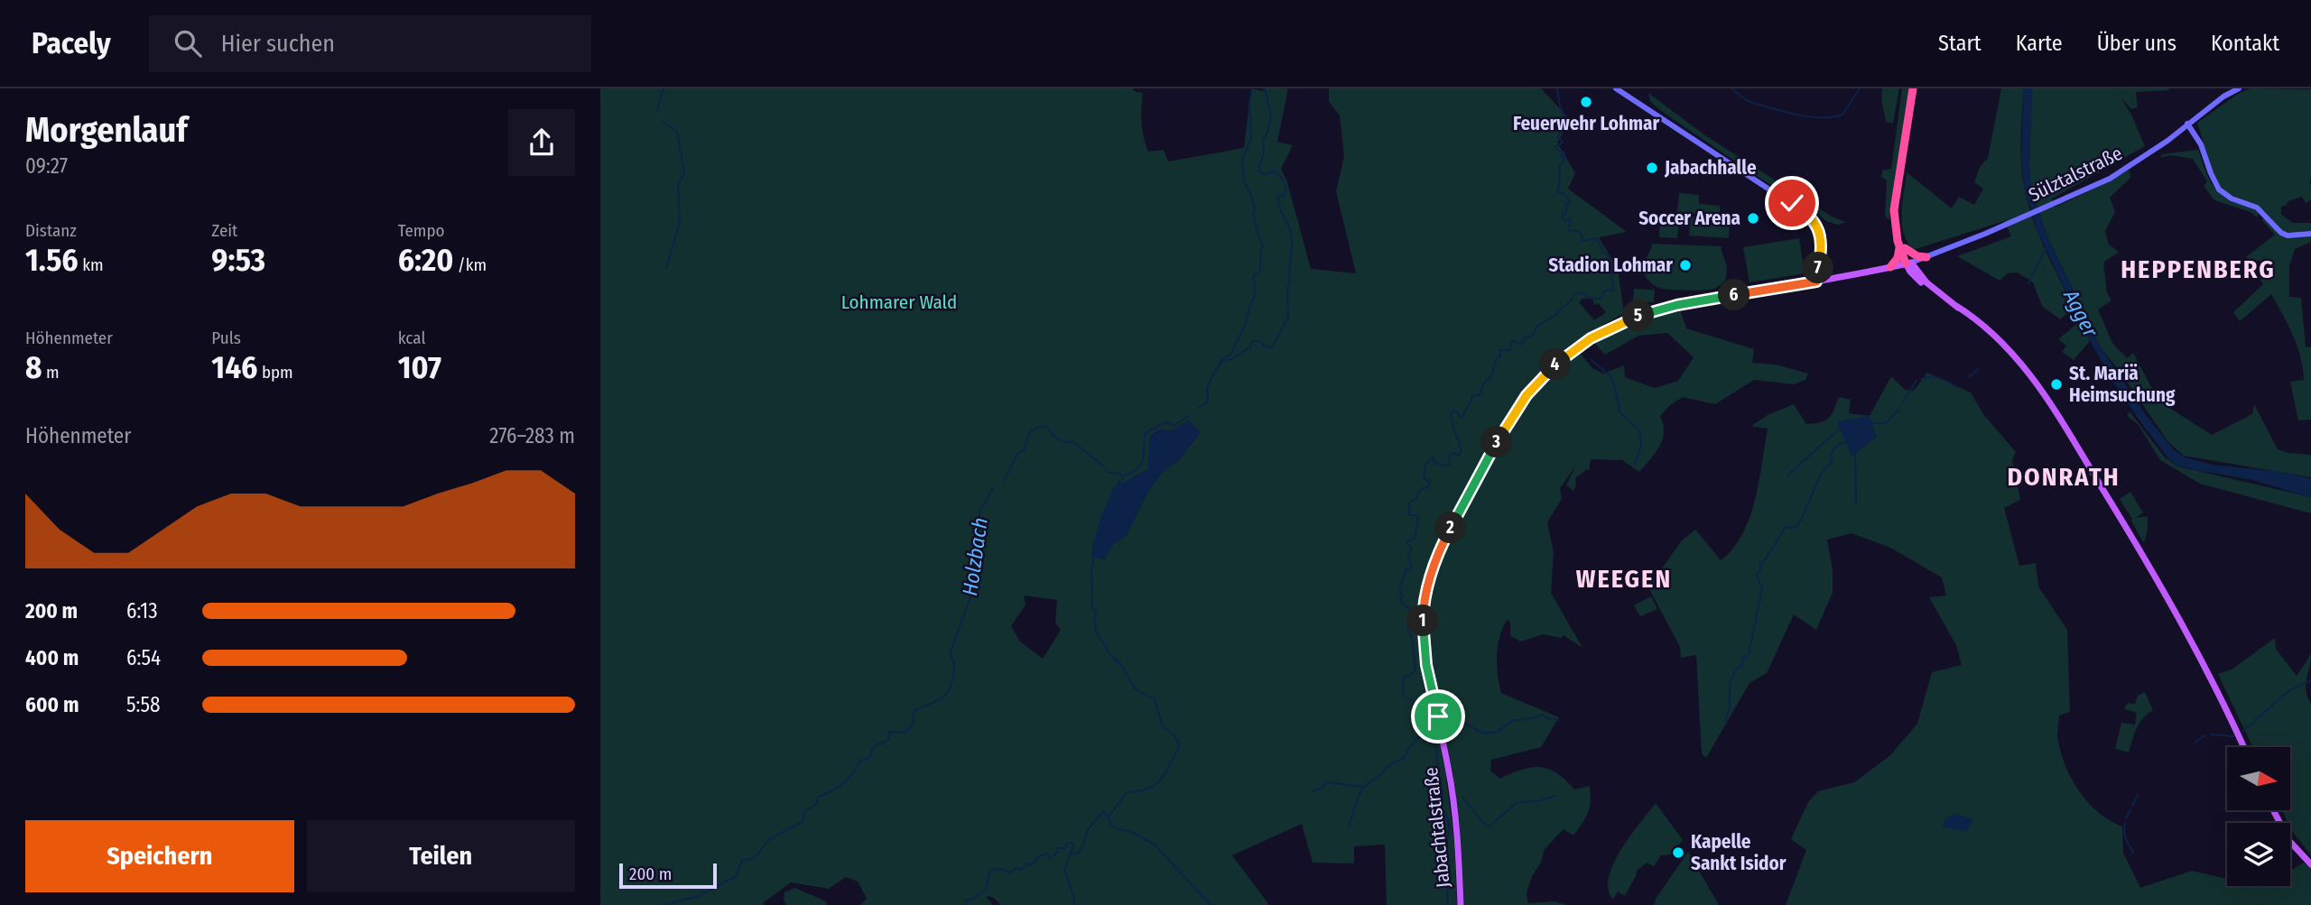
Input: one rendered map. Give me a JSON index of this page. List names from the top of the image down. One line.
{"streets":{"main road":["Sülztalstraße","Jabachtalstraße"]},"crossings":[["Sülztalstraße","Jabachtalstraße"]],"districts":["HEPPENBERG","DONRATH","WEEGEN"],"water":["Agger","Holzbach"],"parks":["Lohmarer Wald"],"places":["Feuerwehr Lohmar","Jabachhalle","Soccer Arena","Stadion Lohmar","St. Mariä Heimsuchung","Kapelle Sankt Isidor"],"scale_bar":"200 m","north":"right","page":{"header":"Pacely","search":"Hier suchen","nav":["Start","Karte","Über uns","Kontakt"],"heading":["Morgenlauf","09:27"],"stats":[["Distanz","1.56 km"],["Zeit","9:53"],["Tempo","6:20 /km"],["Höhenmeter","8 m"],["Puls","146 bpm"],["kcal","107"]],"pins":["7","6","5","4","3","2","1"],"chart":["Höhenmeter","276–283 m"],"list":[{"name":"200 m","note":"6:13"},{"name":"400 m","note":"6:54"},{"name":"600 m","note":"5:58"}],"buttons":["Speichern","Teilen"],"scale":"200 m"}}
